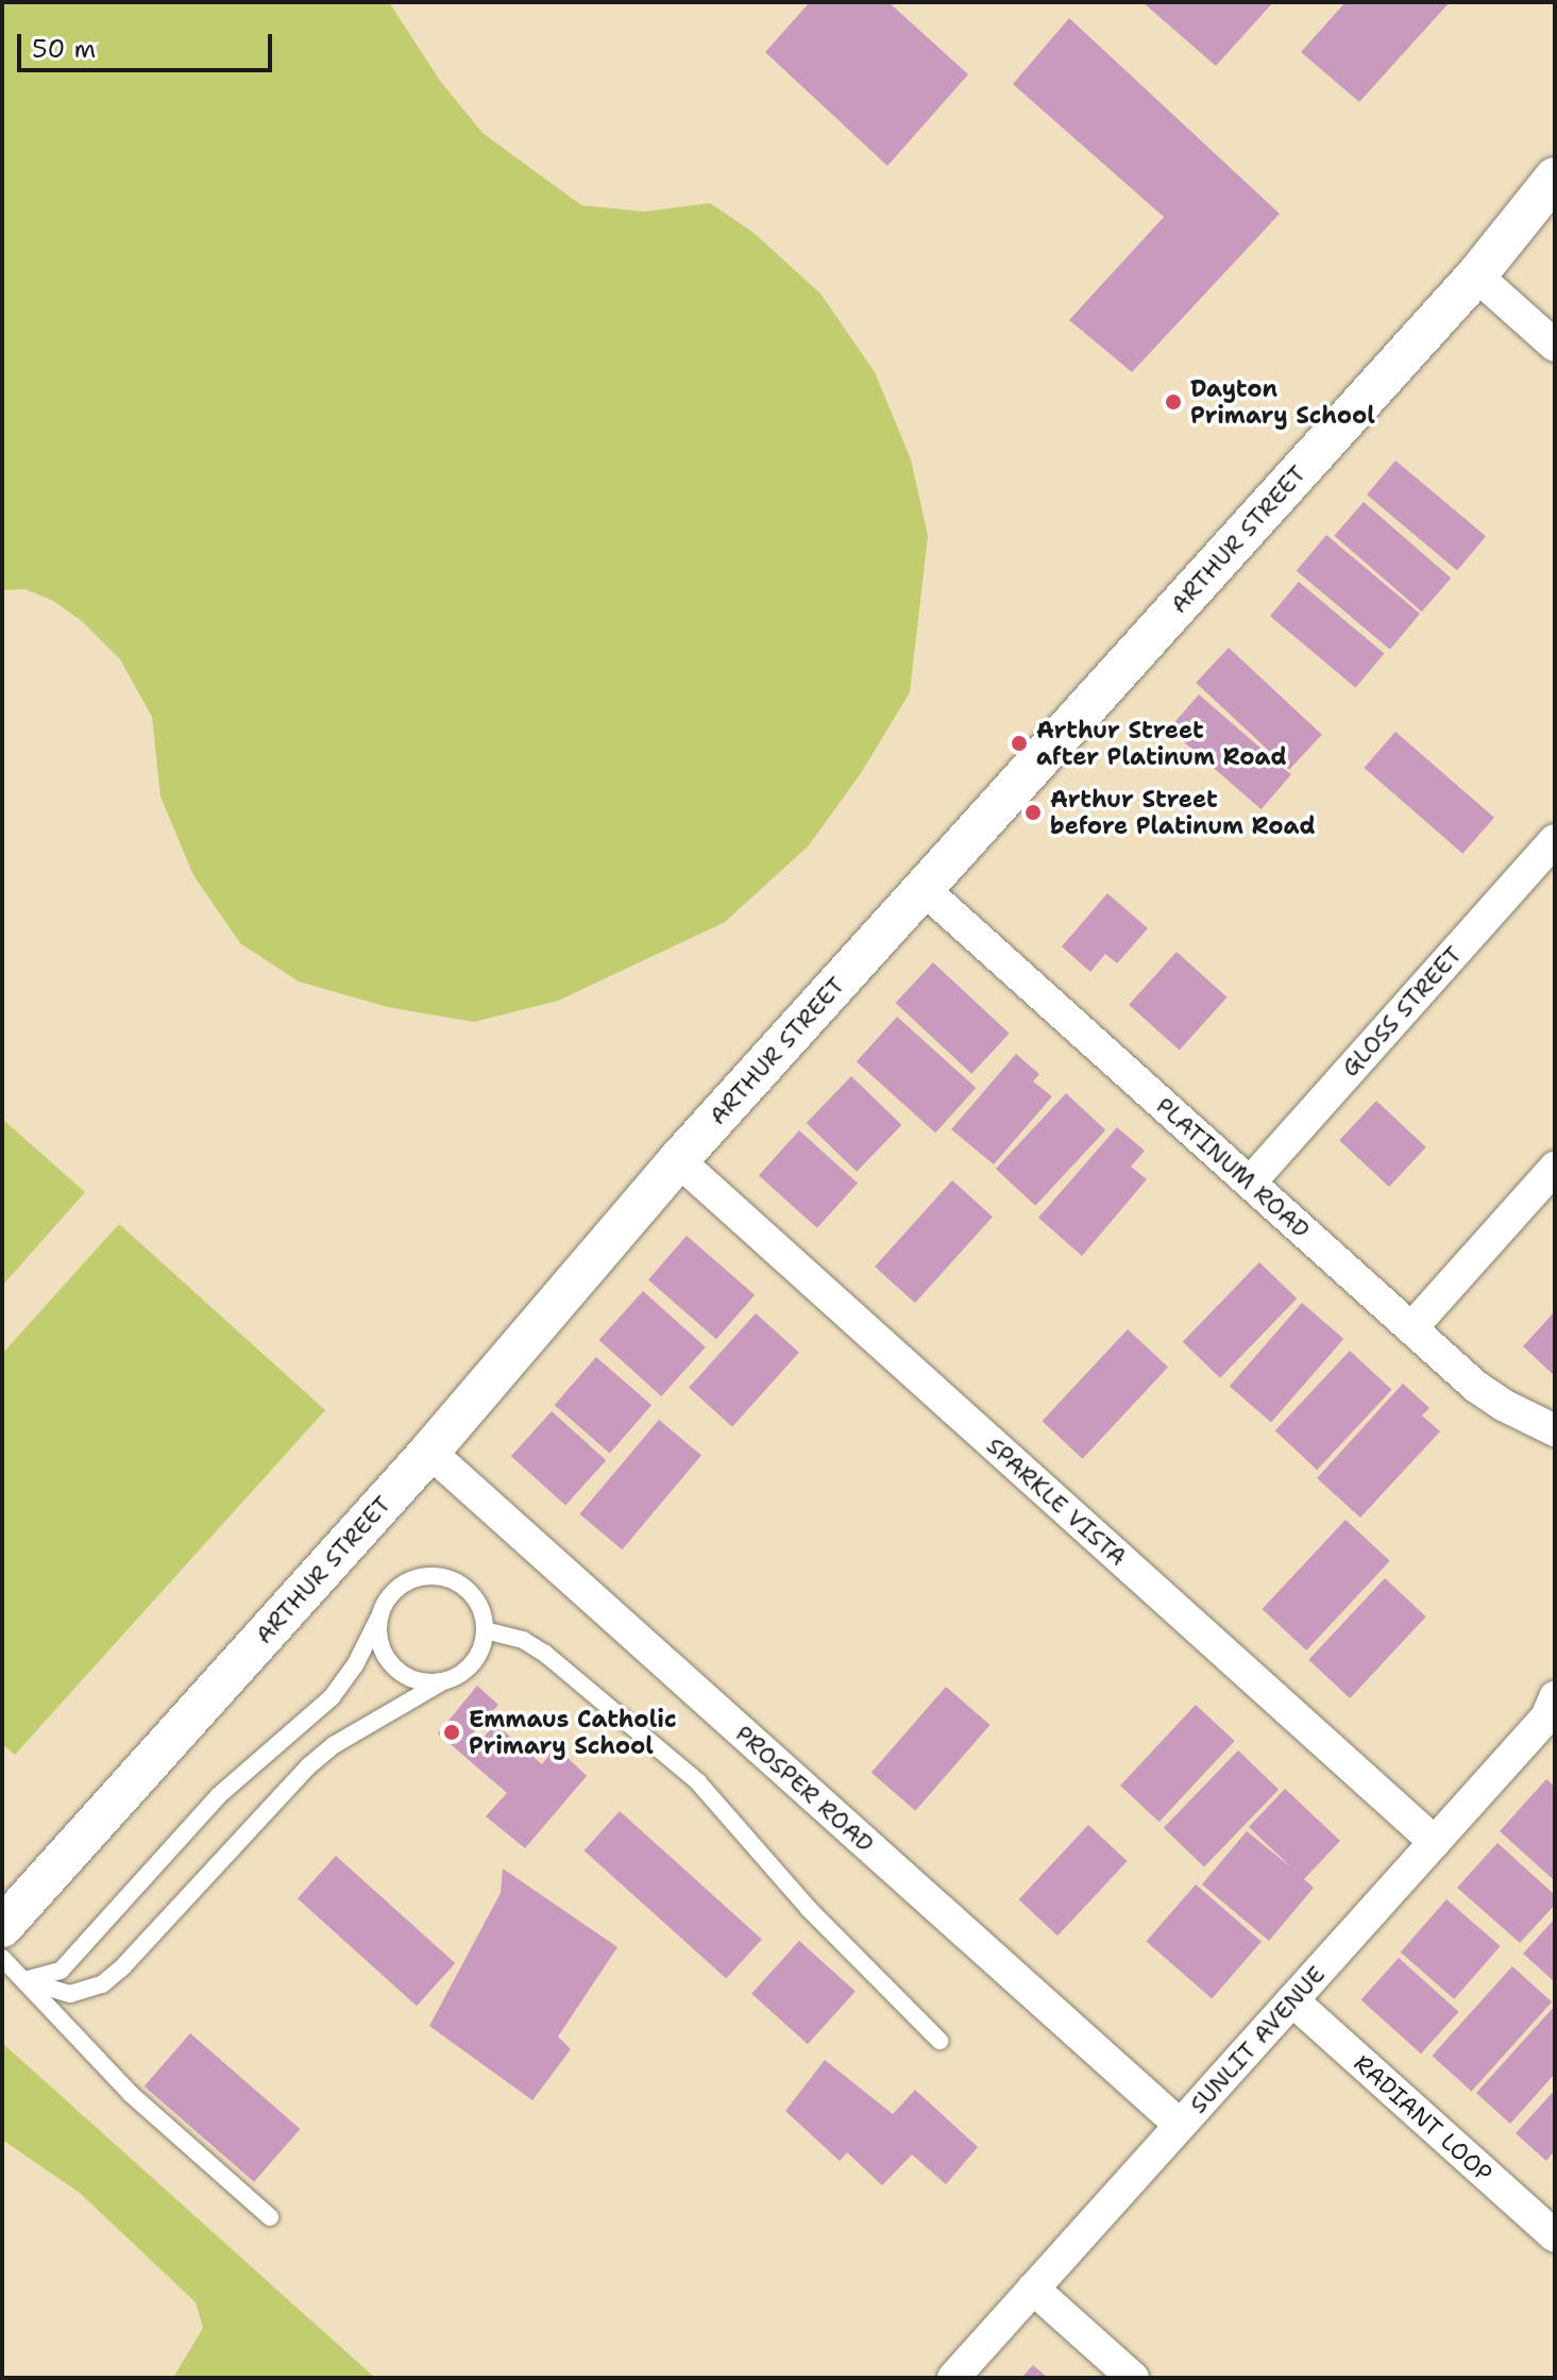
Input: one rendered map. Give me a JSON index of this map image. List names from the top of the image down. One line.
{"streets":{"street":["ARTHUR STREET","GLOSS STREET","PLATINUM ROAD","SPARKLE VISTA","PROSPER ROAD","SUNLIT AVENUE","RADIANT LOOP"]},"crossings":[["ARTHUR STREET","PLATINUM ROAD"],["ARTHUR STREET","SPARKLE VISTA"],["ARTHUR STREET","PROSPER ROAD"],["GLOSS STREET","PLATINUM ROAD"],["SPARKLE VISTA","SUNLIT AVENUE"],["PROSPER ROAD","SUNLIT AVENUE"],["SUNLIT AVENUE","RADIANT LOOP"]],"places":["Dayton Primary School","Arthur Street after Platinum Road","Arthur Street before Platinum Road","Emmaus Catholic Primary School"],"scale_bar":"50 m"}
